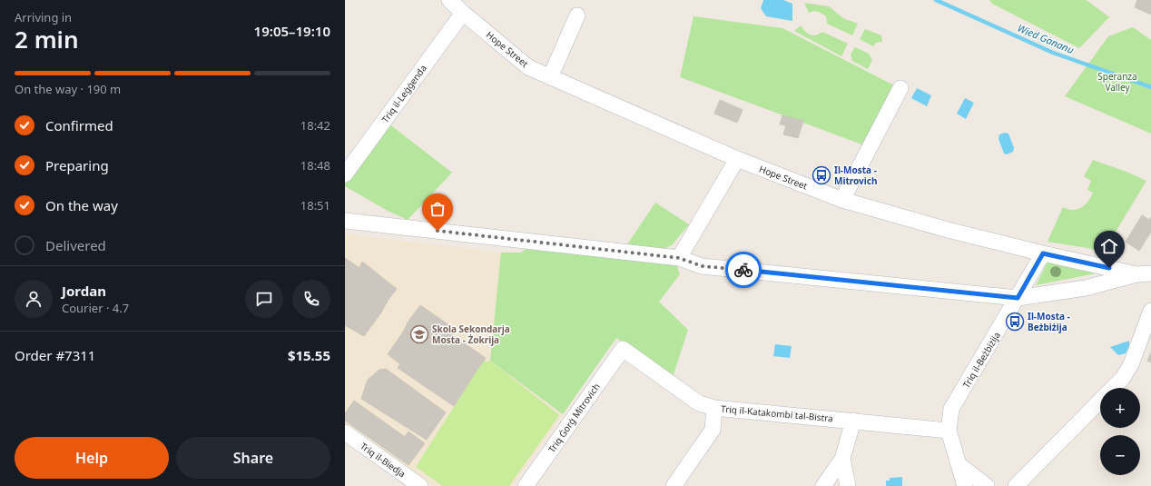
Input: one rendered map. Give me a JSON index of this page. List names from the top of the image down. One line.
{"streets":{"street":["Hope Street","Triq il-Leġġenda","Triq il-Beżbiżija","Triq il-Katakombi tal-Bistra","Triq Ġorġ Mitrovich","Triq il-Biedja"]},"crossings":[["Hope Street","Triq il-Leġġenda"],["Hope Street","Triq il-Beżbiżija"],["Triq il-Beżbiżija","Triq il-Katakombi tal-Bistra"],["Triq il-Katakombi tal-Bistra","Triq Ġorġ Mitrovich"]],"water":["Wied Gananu"],"parks":["Speranza Valley"],"places":{"bus stop":["Il-Mosta - Mitrovich","Il-Mosta - Beżbiżija"],"school or university":["Skola Sekondarja Mosta - Żokrija"]},"page":{"heading":["2 min","Arriving in","19:05–19:10"],"panel":["Jordan","Courier · 4.7","Order #7311","$15.55"],"bar":"On the way · 190 m","list":[["Confirmed","18:42"],["Preparing","18:48"],["On the way","18:51"],"Delivered"],"map_buttons":["+","−"],"buttons":["Help","Share"]}}
